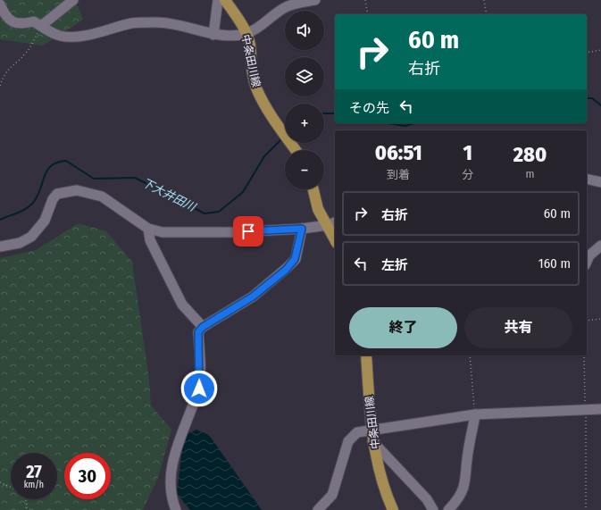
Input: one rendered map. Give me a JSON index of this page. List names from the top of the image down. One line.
{"streets":{"main road":["中条田川線"]},"water":["下大井田川"],"page":{"map_buttons":["+","−"],"turn":["60 m","右折"],"then":"その先","eta":["06:51","到着","1","分","280","m"],"list":[{"name":"右折","value":"60 m"},{"name":"左折","value":"160 m"}],"buttons":["終了","共有"],"speed":"27 km/h","limit":"30"}}
